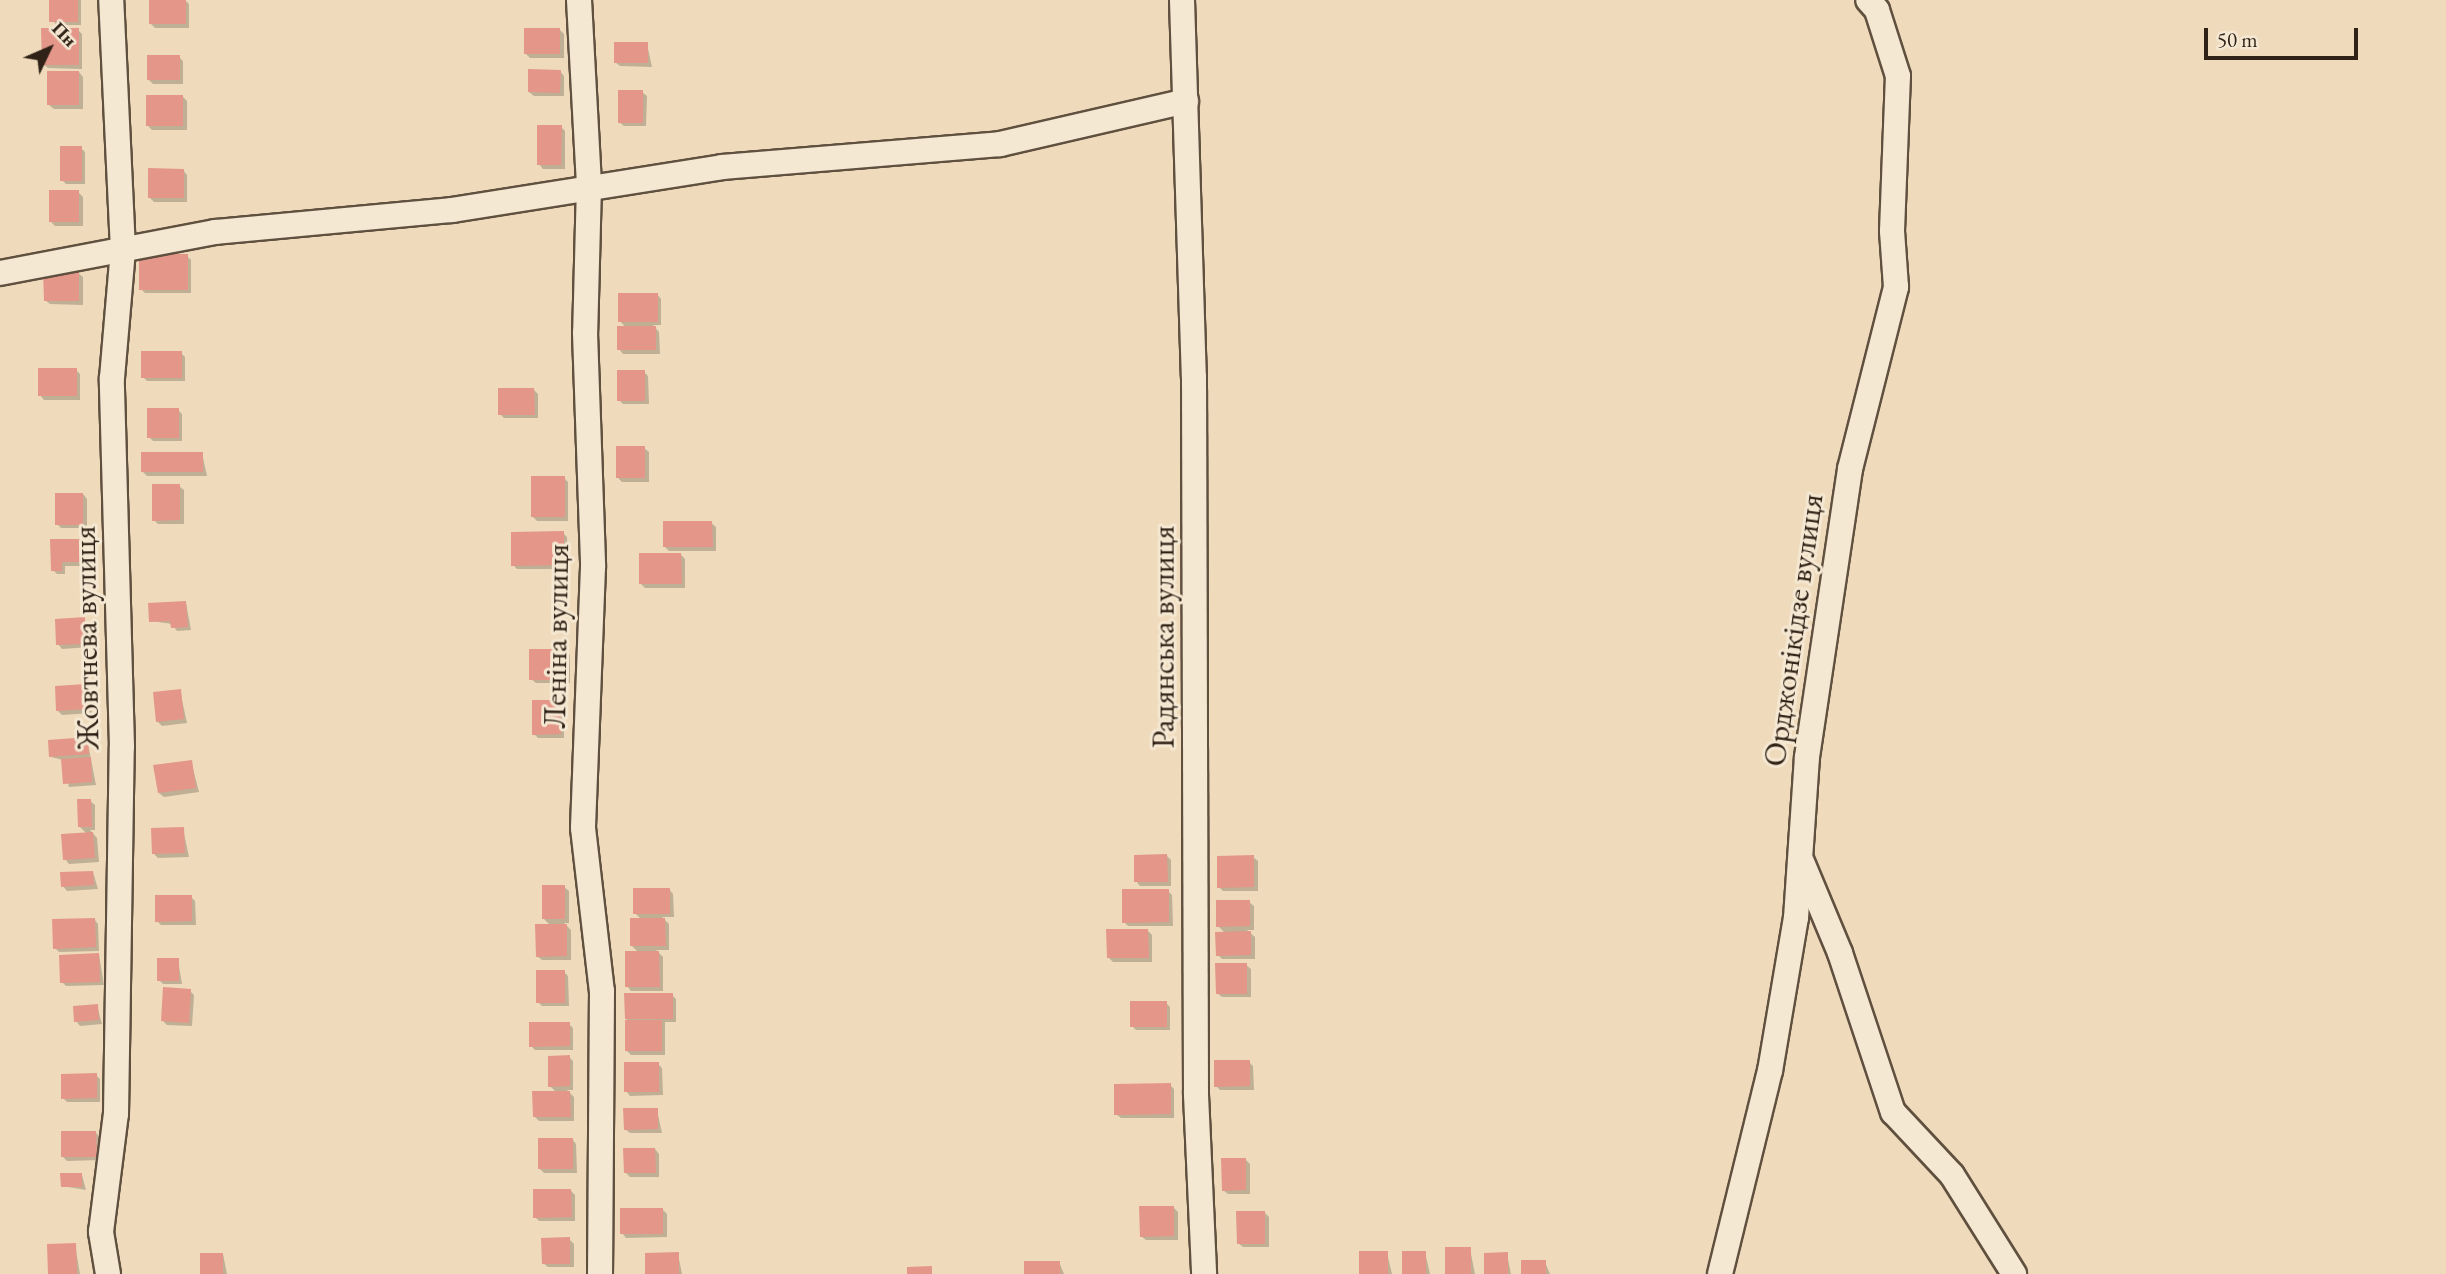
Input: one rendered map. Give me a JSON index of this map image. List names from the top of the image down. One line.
{"streets":{"street":["Орджонікідзе вулиця","Леніна вулиця","Радянська вулиця","Жовтнева вулиця"]},"scale_bar":"50 m","north":"top right"}
